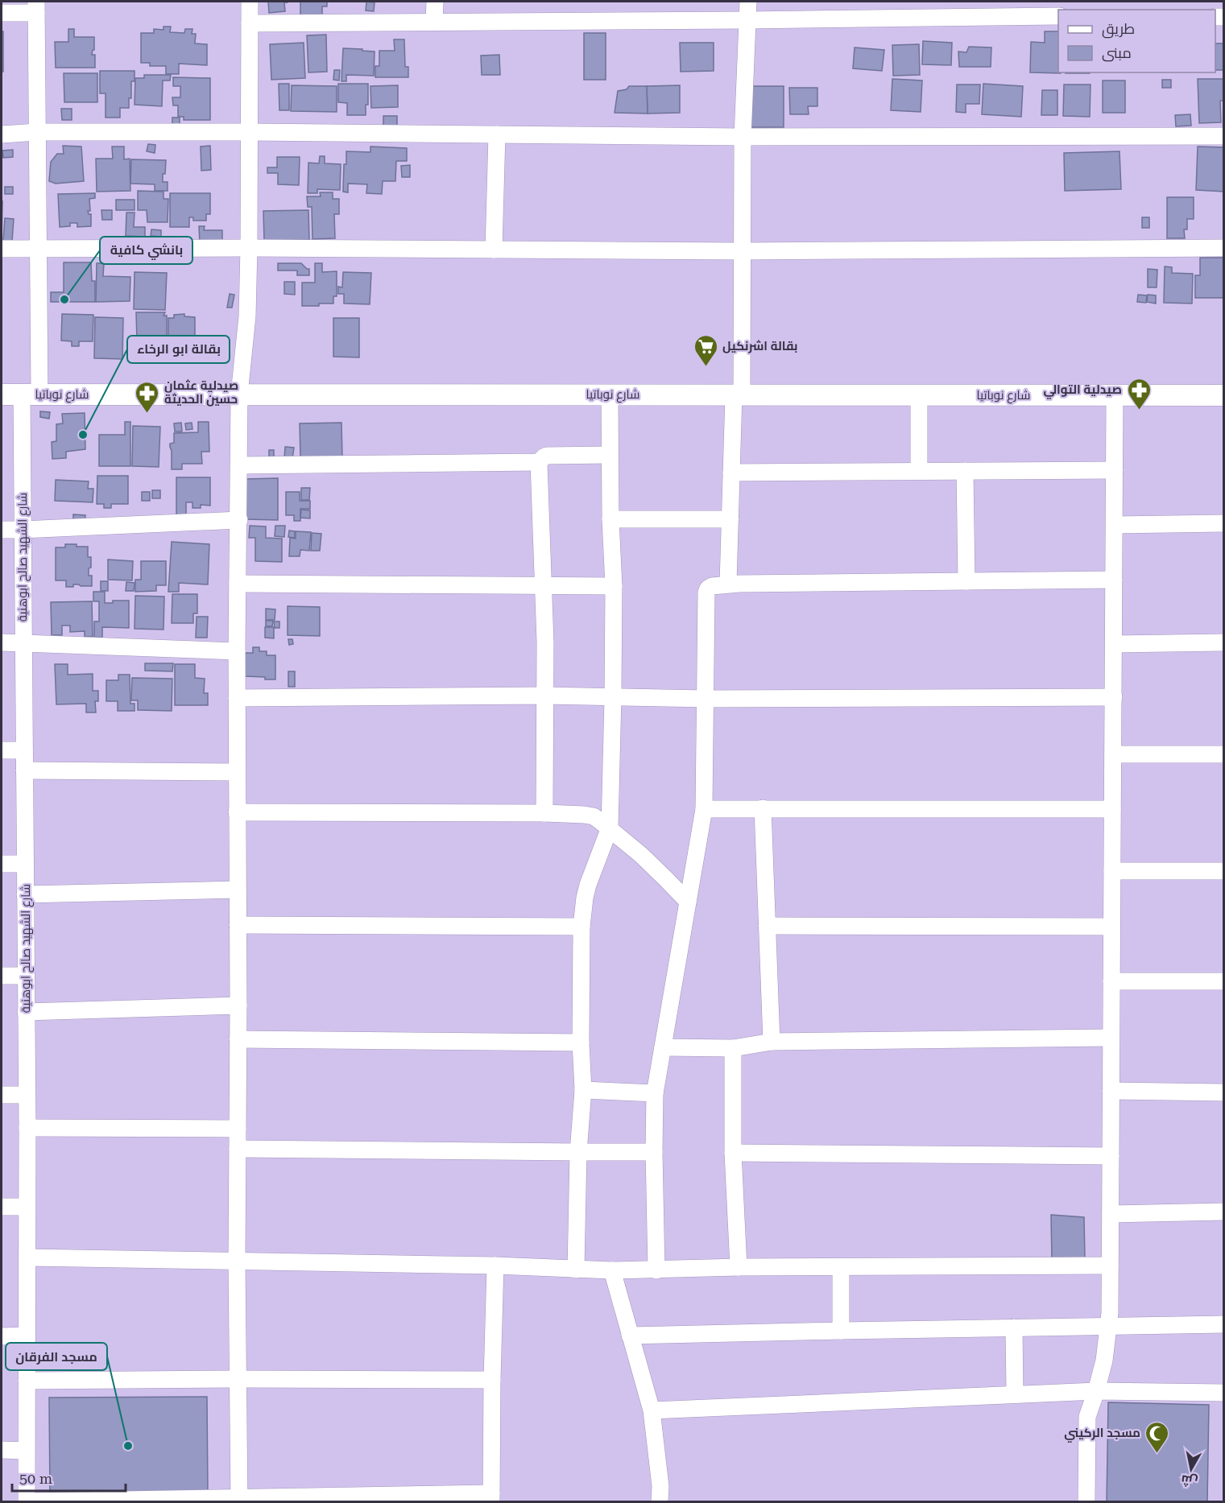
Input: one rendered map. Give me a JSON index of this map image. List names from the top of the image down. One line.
{"streets":{"street":["شارع نوباتيا","شارع الشهيد صالح ابوهنية"]},"crossings":[["شارع نوباتيا","شارع الشهيد صالح ابوهنية"]],"places":{"other":["بانشي كافية","بقالة ابو الرخاء","مسجد الفرقان"],"supermarket":["بقالة اشرنكيل"],"pharmacy":["صيدلية التوالي","صيدلية عثمان حسين الحديثة"],"mosque":["مسجد الركيني"]},"legend":["طريق","مبنى"],"scale_bar":"50 m","north":"bottom"}
